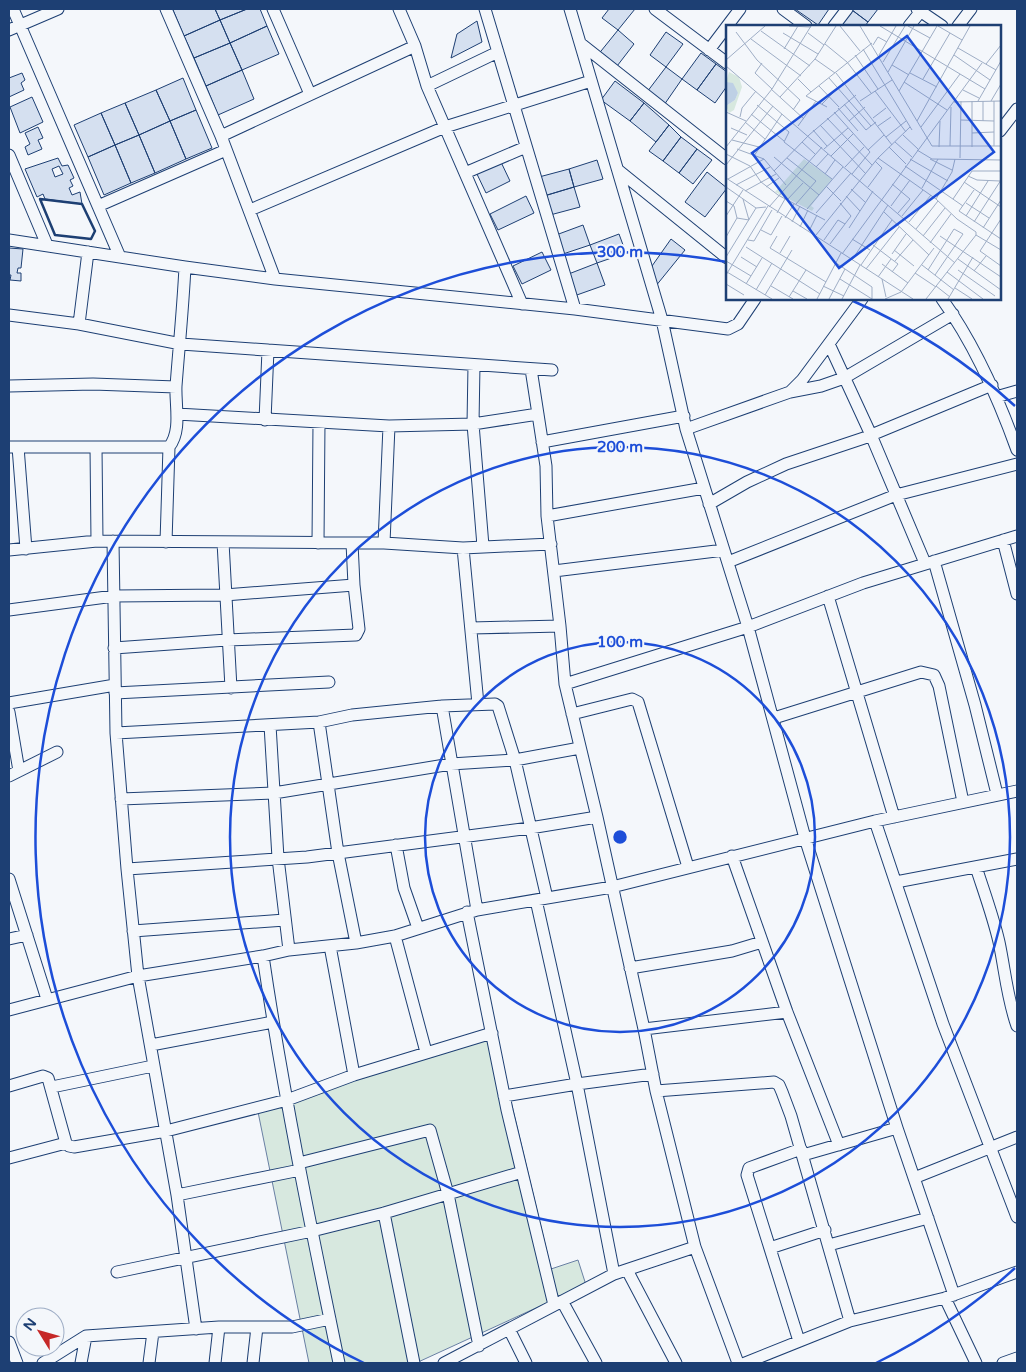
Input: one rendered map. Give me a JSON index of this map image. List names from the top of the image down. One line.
{"north":"top left","rings":["300 m","200 m","100 m"]}
